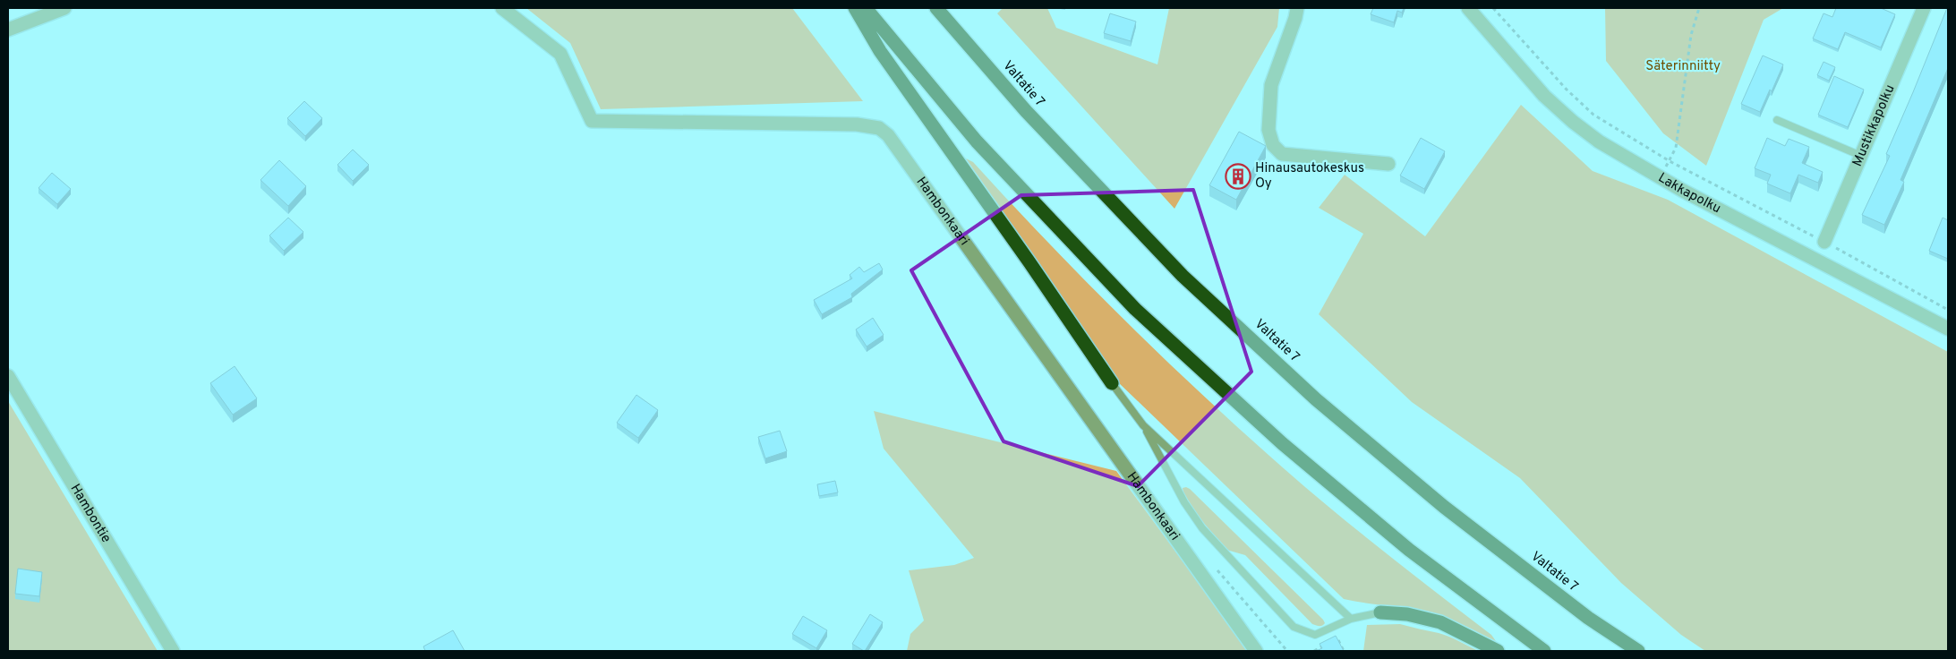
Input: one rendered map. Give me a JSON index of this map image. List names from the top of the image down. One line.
{"streets":{"highway":["Valtatie 7"],"street":["Mustikkapolku","Lakkapolku","Hambonkaari","Hambontie"]},"parks":["Säterinniitty"],"places":{"building":["Hinausautokeskus Oy"]}}
